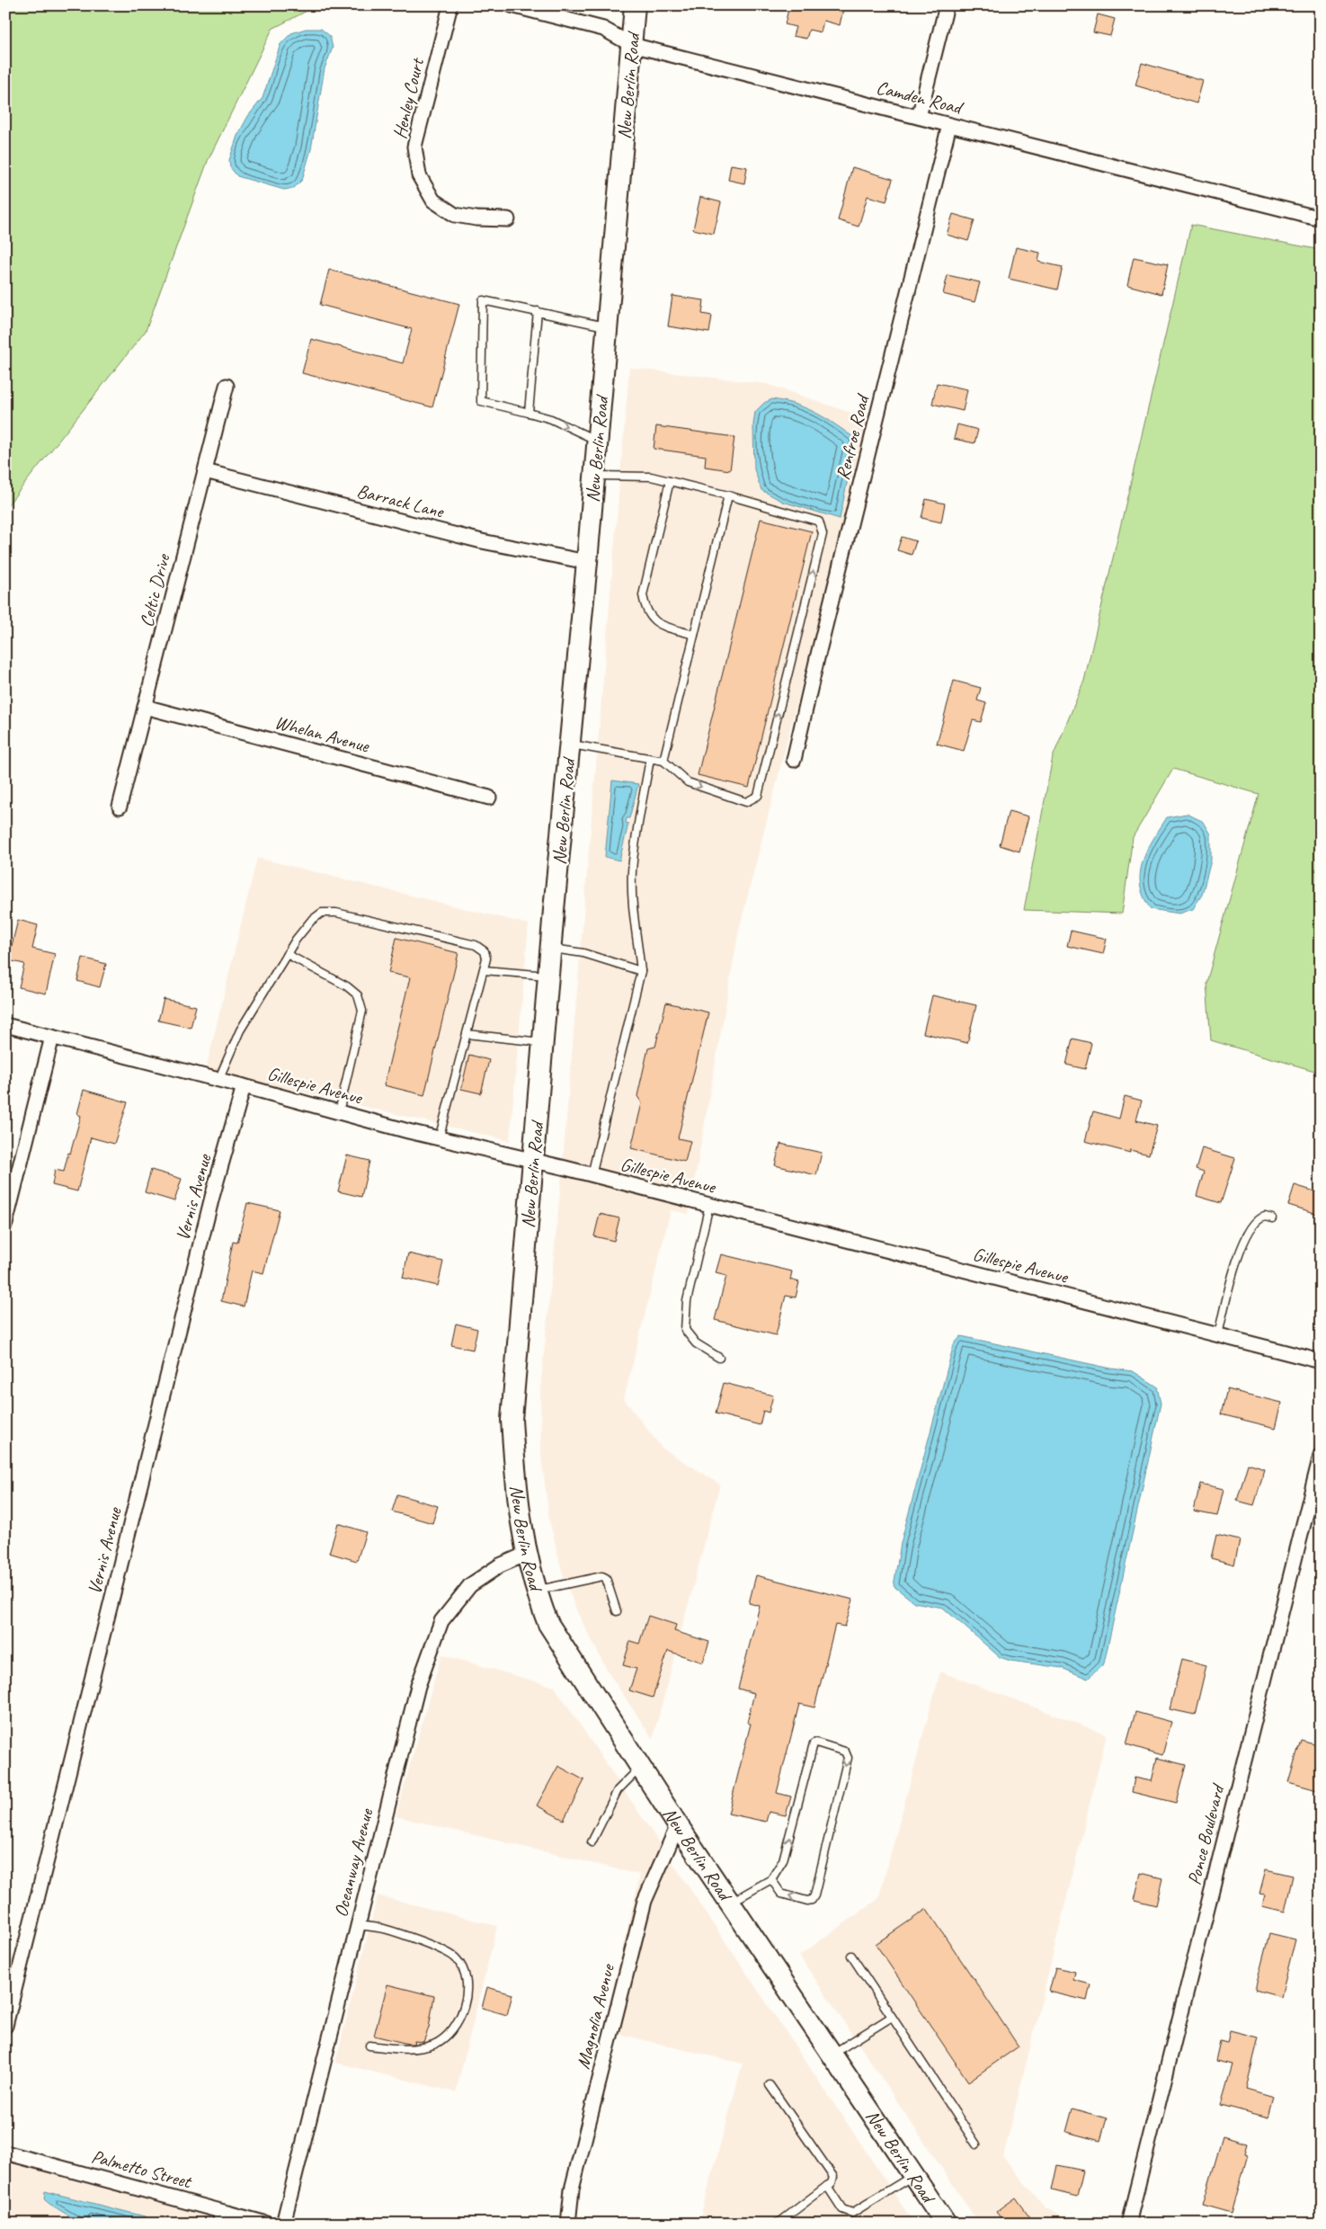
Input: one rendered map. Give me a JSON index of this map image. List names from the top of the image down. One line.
{"streets":{"street":["New Berlin Road","Camden Road","Henley Court","Renfroe Road","Barrack Lane","Celtic Drive","Whelan Avenue","Gillespie Avenue","Vernis Avenue","Ponce Boulevard","Oceanway Avenue","Magnolia Avenue","Palmetto Street"]},"crossings":[["New Berlin Road","Camden Road"],["New Berlin Road","Barrack Lane"],["New Berlin Road","Gillespie Avenue"],["New Berlin Road","Oceanway Avenue"],["New Berlin Road","Magnolia Avenue"],["Camden Road","Renfroe Road"],["Barrack Lane","Celtic Drive"],["Celtic Drive","Whelan Avenue"],["Gillespie Avenue","Vernis Avenue"]]}
